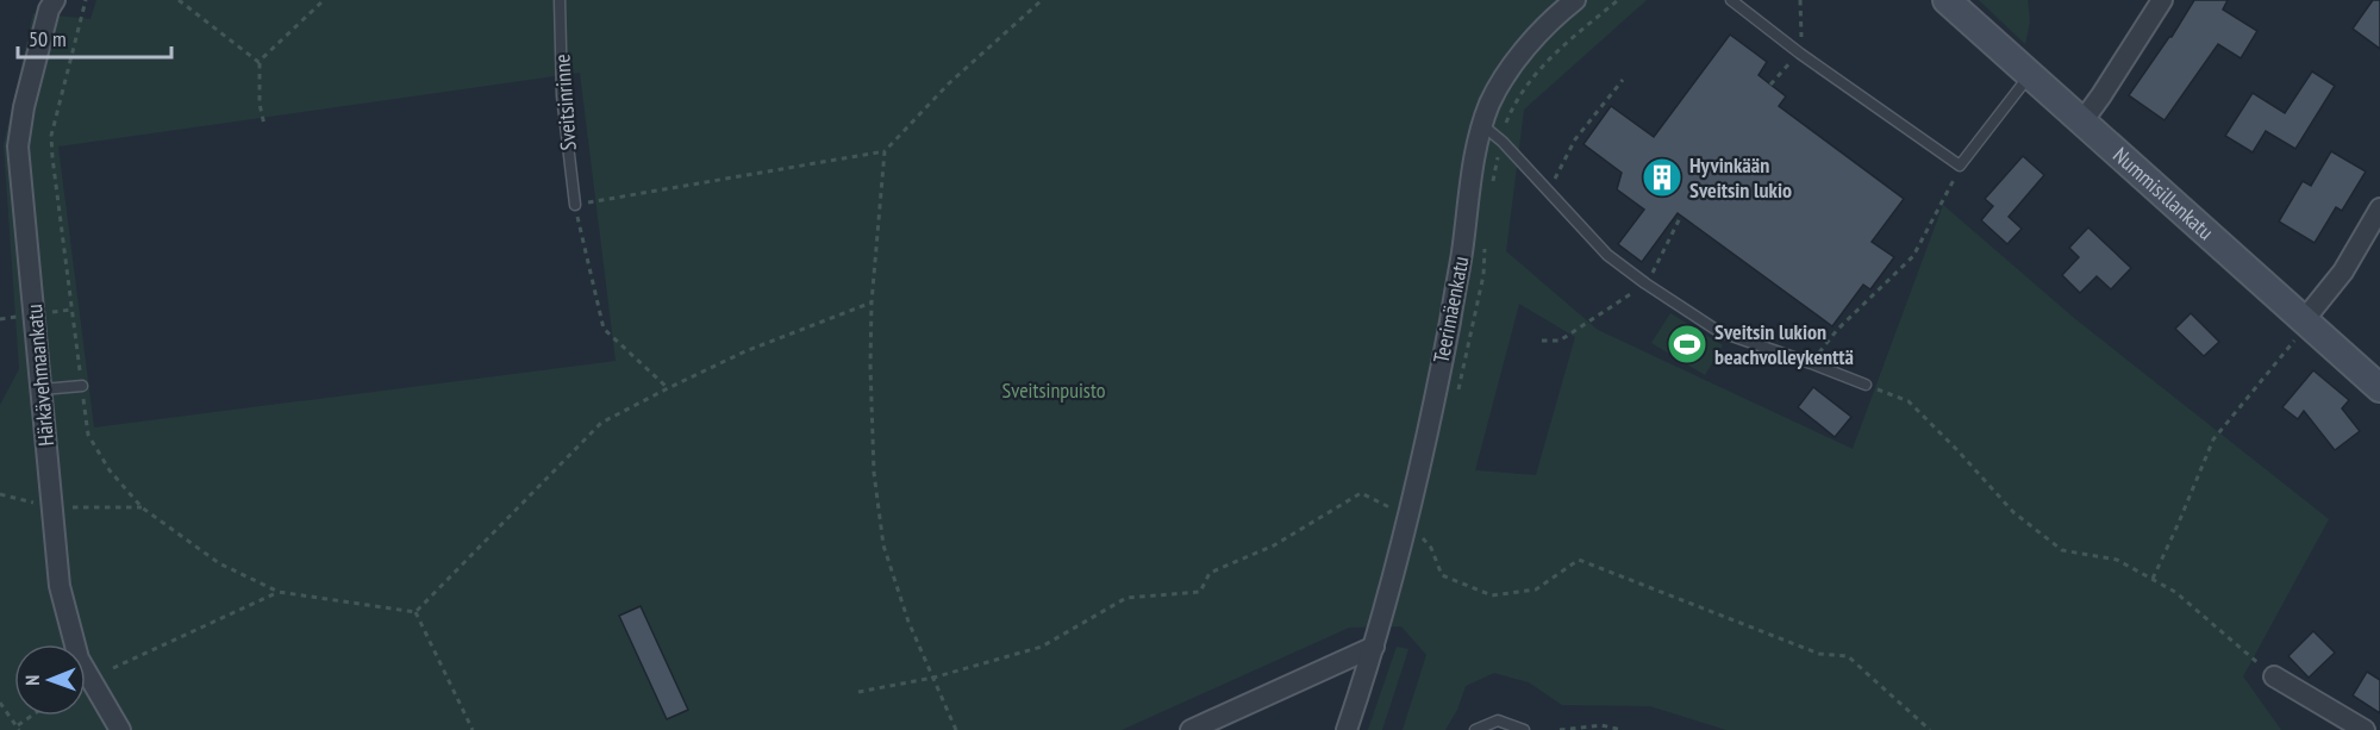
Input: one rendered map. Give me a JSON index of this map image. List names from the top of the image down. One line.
{"streets":{"street":["Nummisillankatu","Teerimäenkatu","Härkävehmaankatu"],"lane":["Sveitsinrinne"]},"parks":["Sveitsinpuisto"],"places":{"building":["Hyvinkään Sveitsin lukio"],"sports":["Sveitsin lukion beachvolleykenttä"]},"scale_bar":"50 m","north":"left"}
